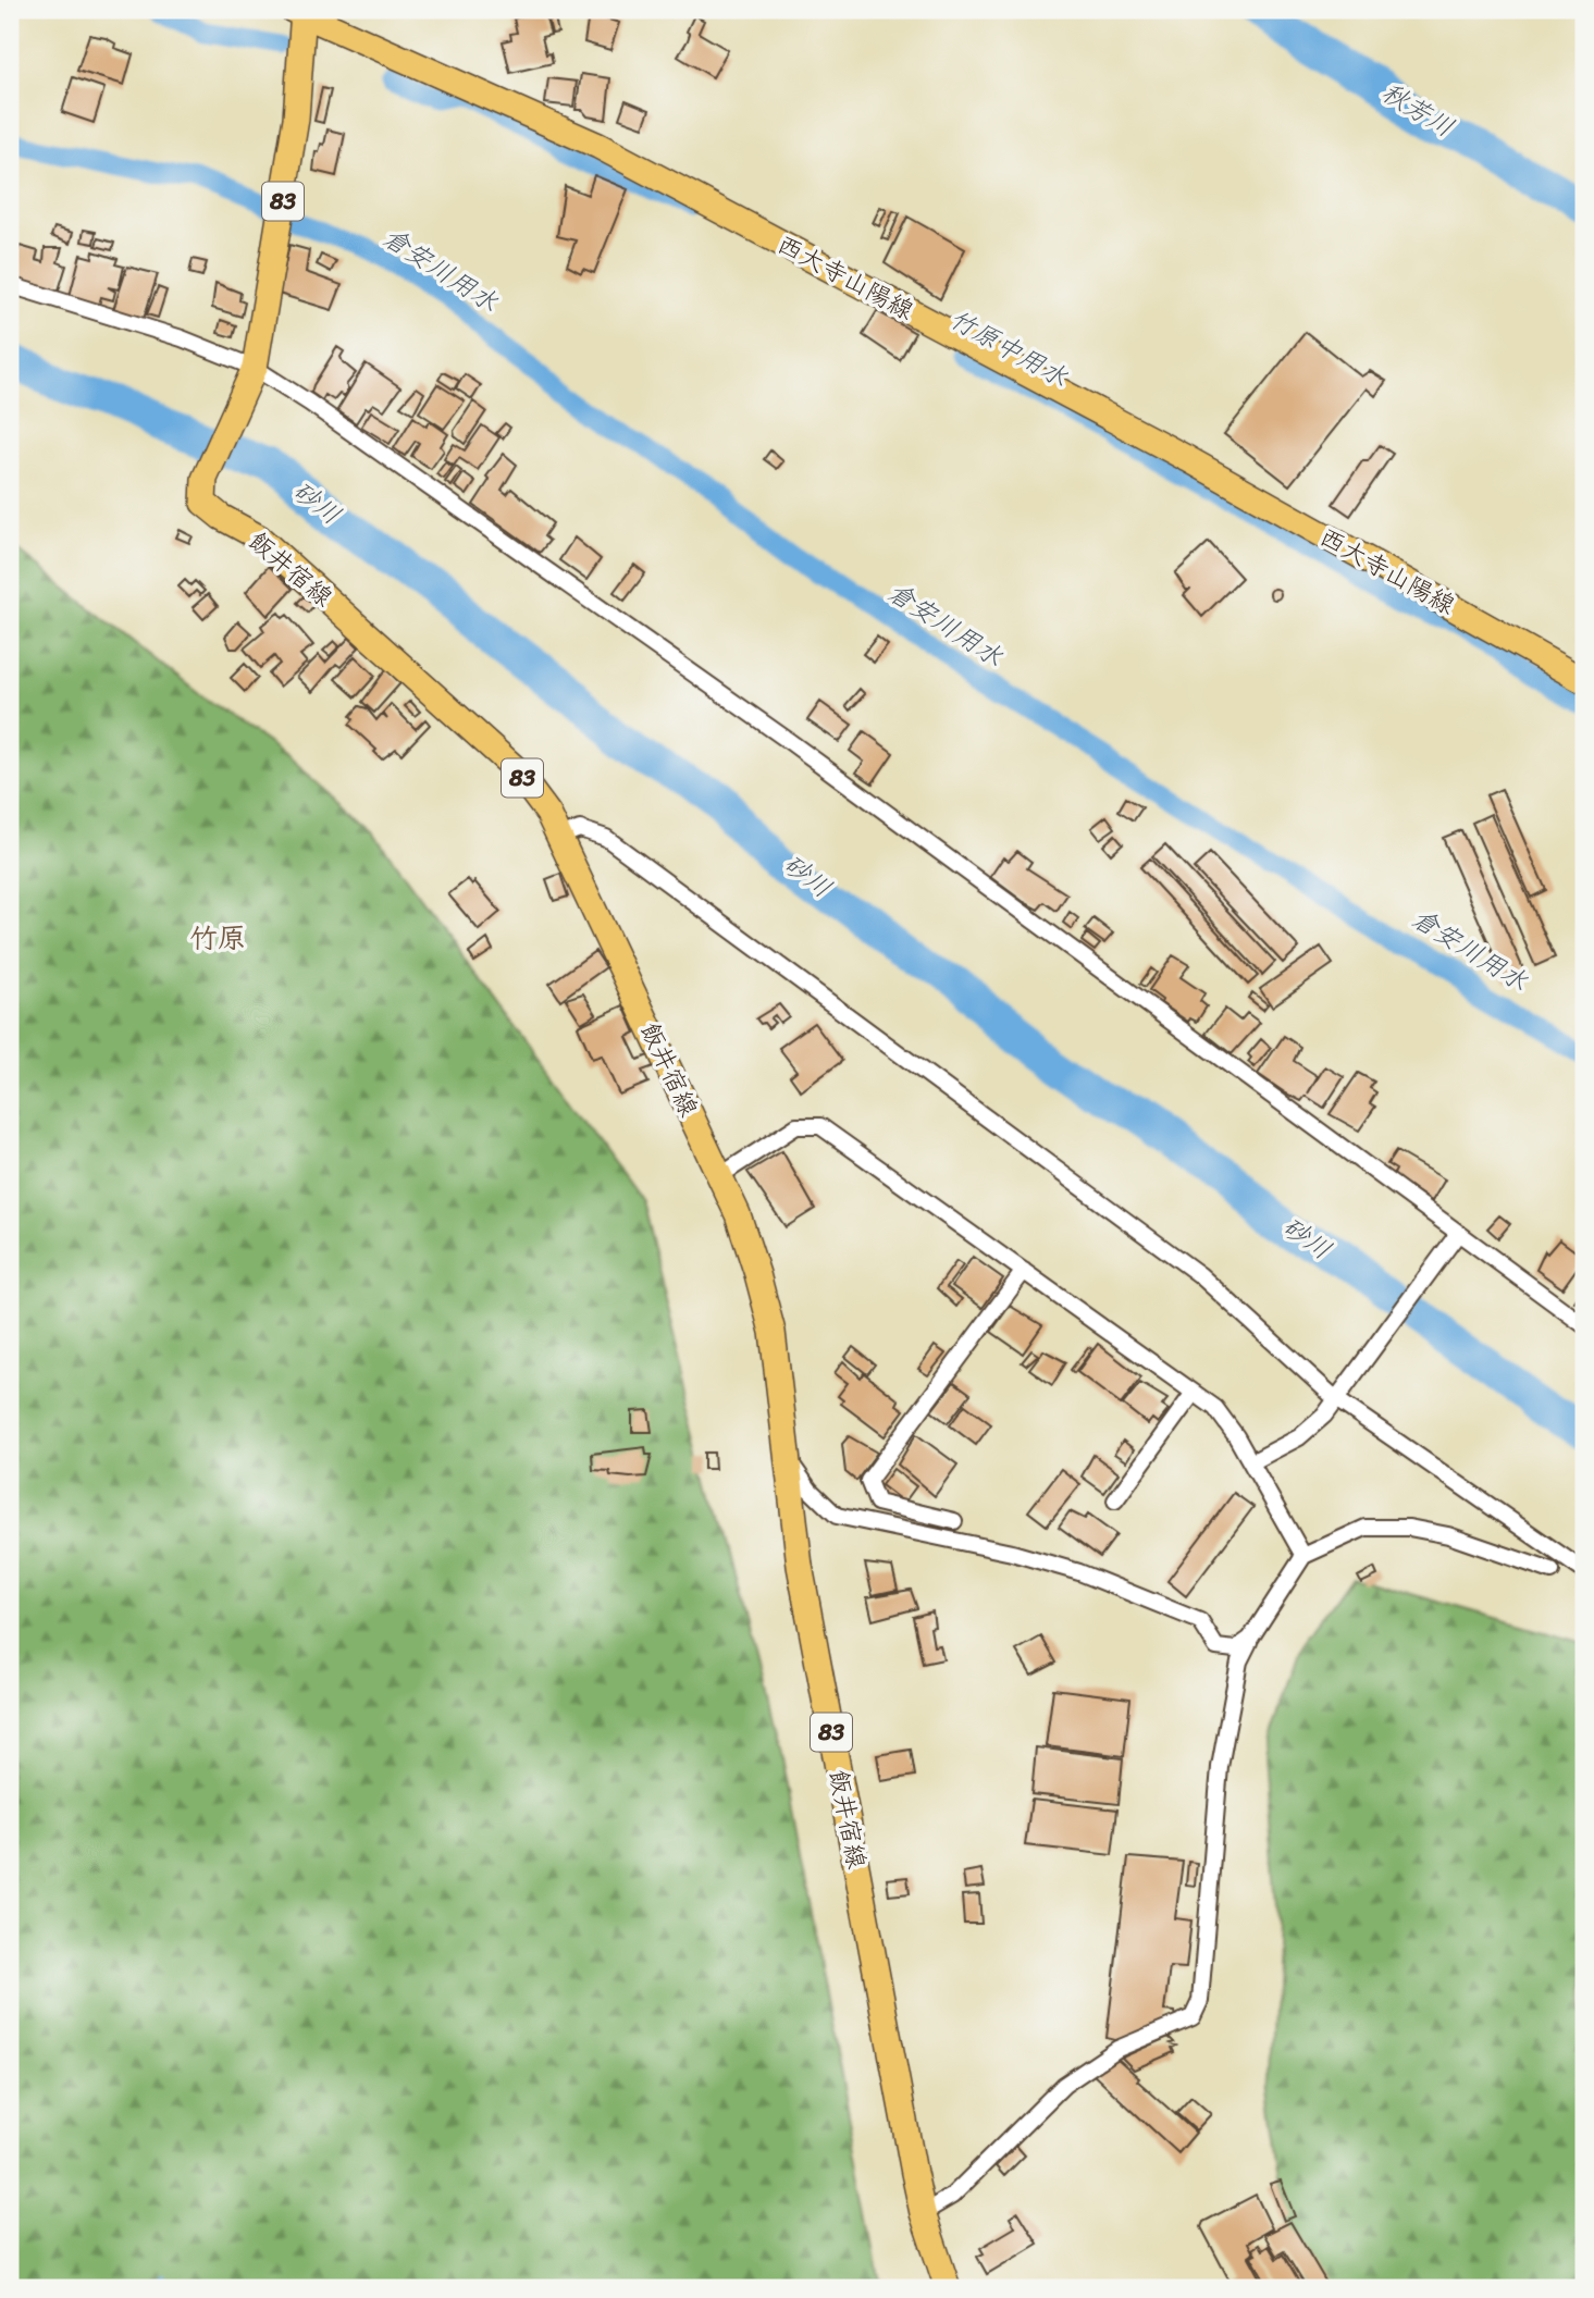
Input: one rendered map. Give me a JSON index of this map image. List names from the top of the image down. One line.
{"streets":{"main road":["83","西大寺山陽線","飯井宿線"]},"crossings":[["西大寺山陽線","飯井宿線"]],"districts":["竹原"],"water":["秋芳川","倉安川用水","竹原中用水","砂川"]}
